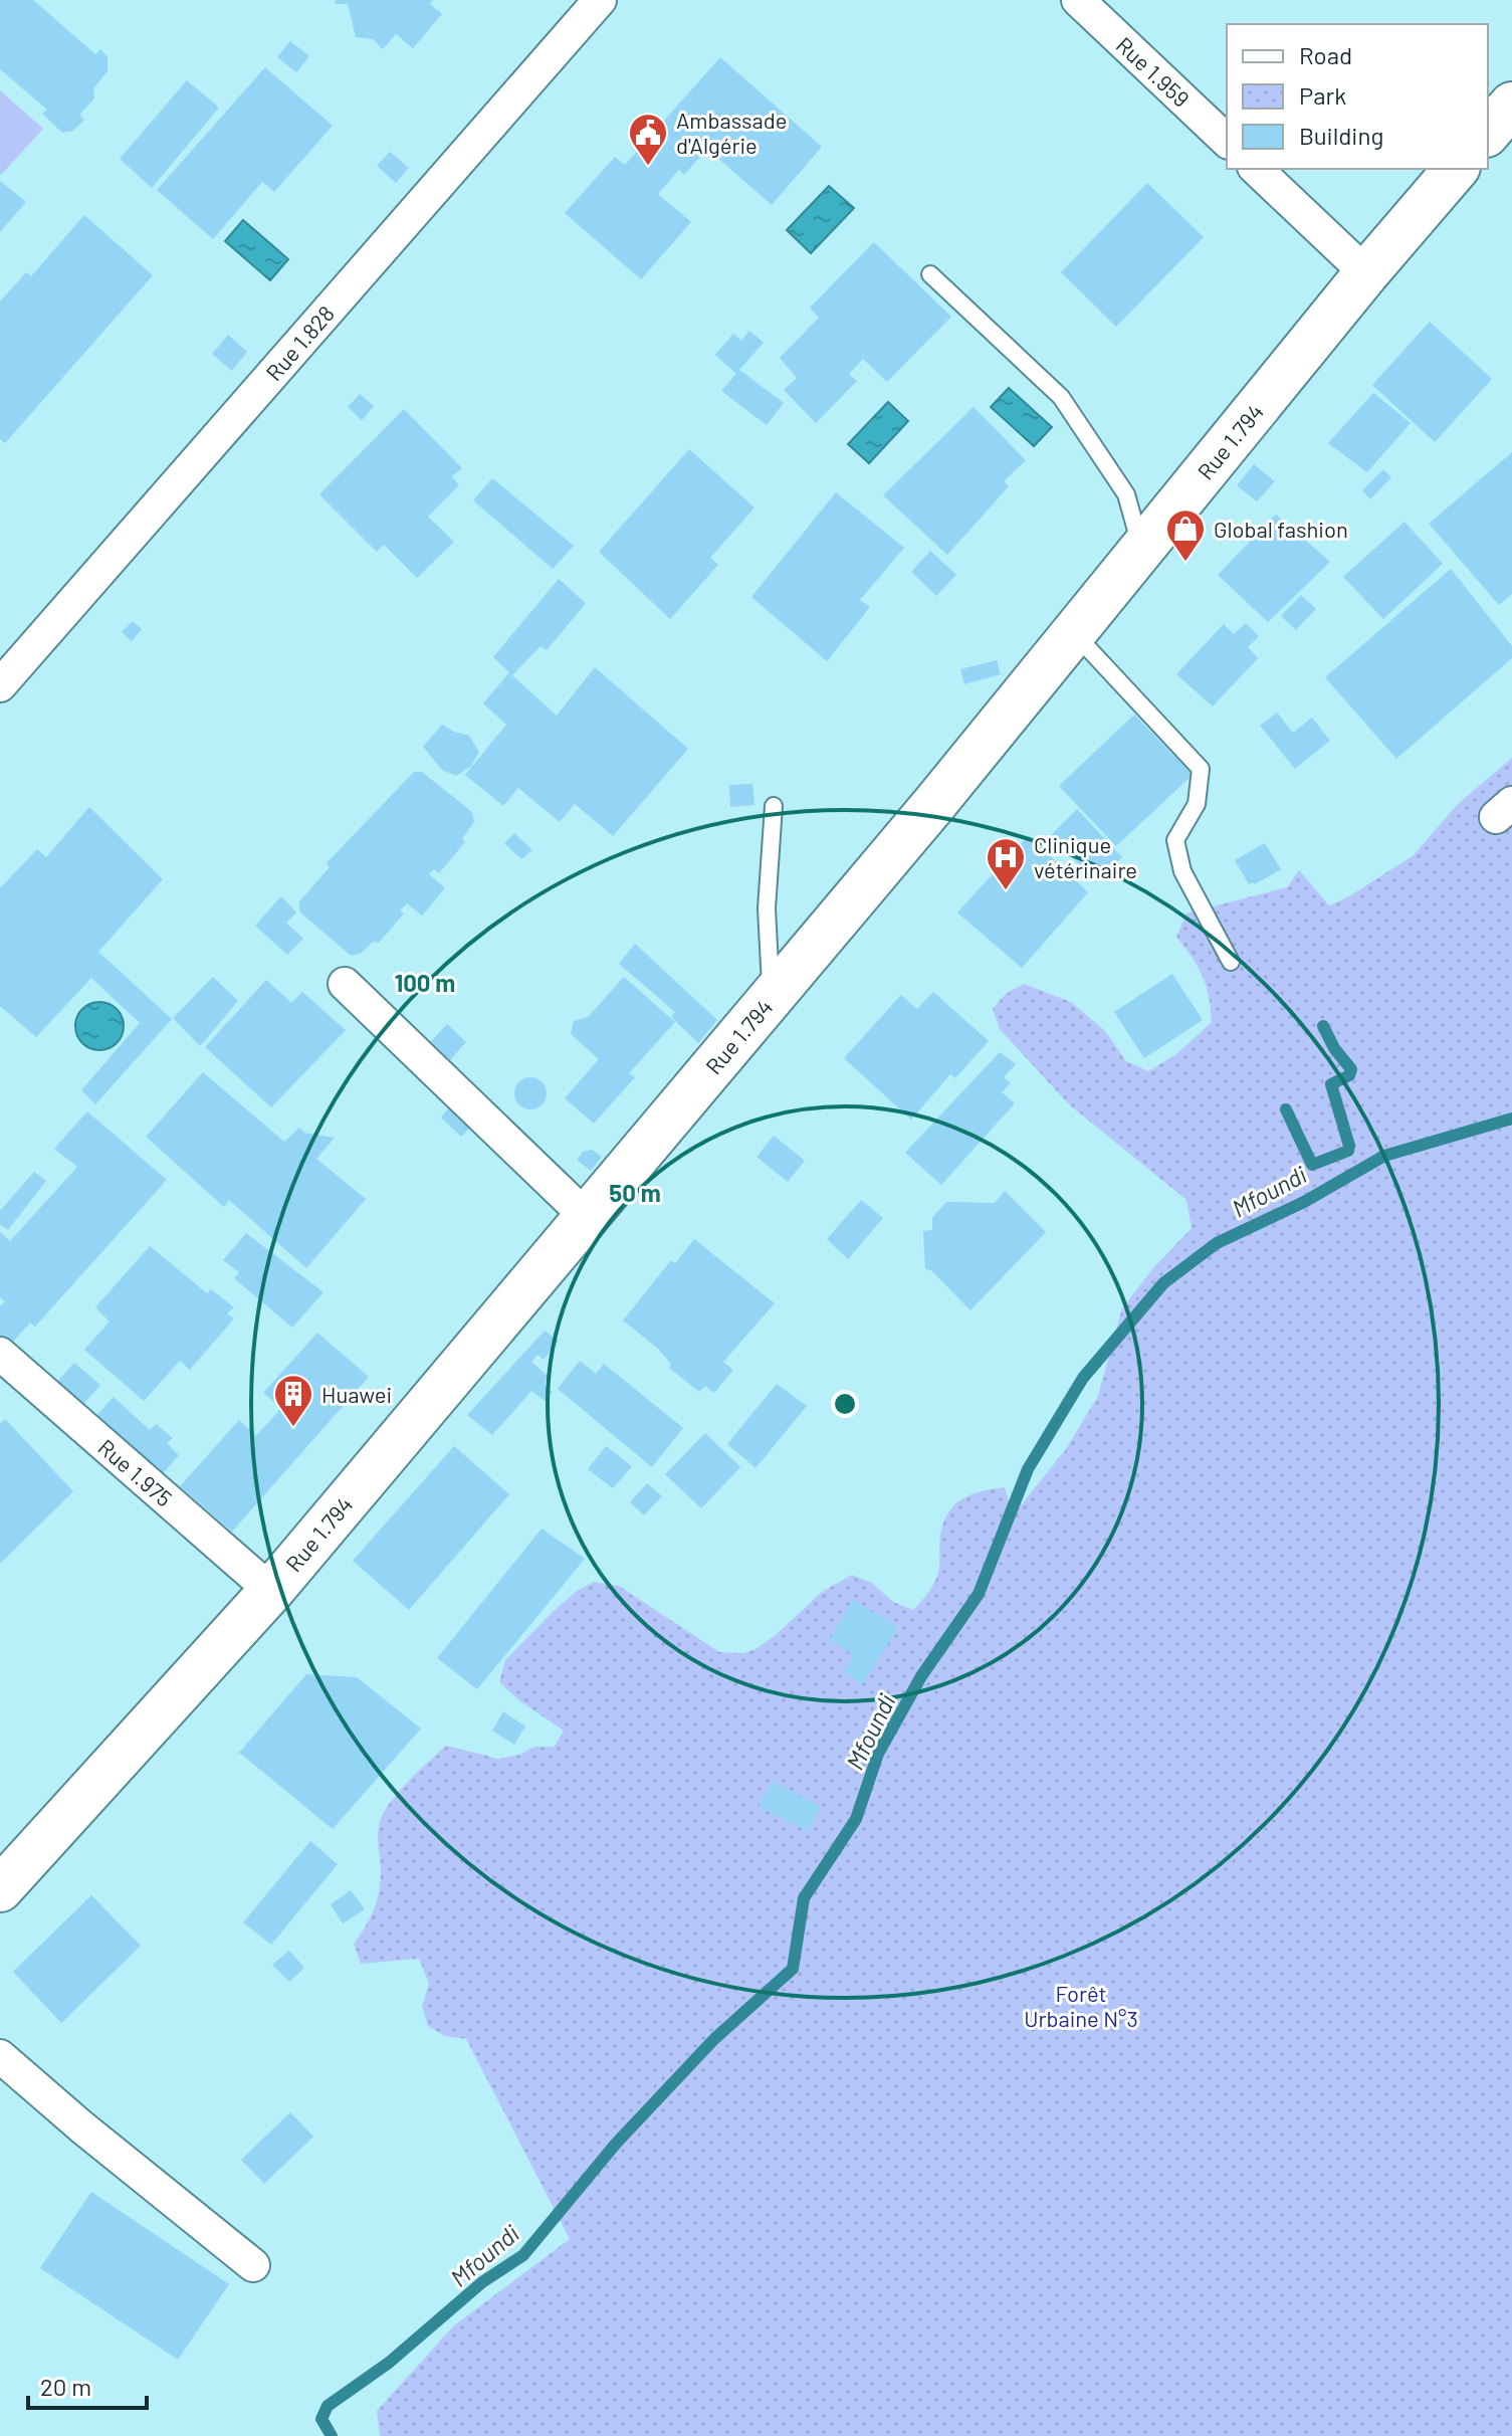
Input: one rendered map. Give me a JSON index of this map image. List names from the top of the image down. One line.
{"streets":{"street":["Rue 1.959","Rue 1.828","Rue 1.794","Rue 1.975"]},"crossings":[["Rue 1.794","Rue 1.975"]],"water":["Mfoundi"],"parks":["Forêt Urbaine N°3"],"places":{"public building":["Ambassade d'Algérie"],"shop":["Global fashion"],"hospital":["Clinique vétérinaire"],"building":["Huawei"]},"legend":["Road","Park","Building"],"scale_bar":"20 m","rings":["100 m","50 m"]}
